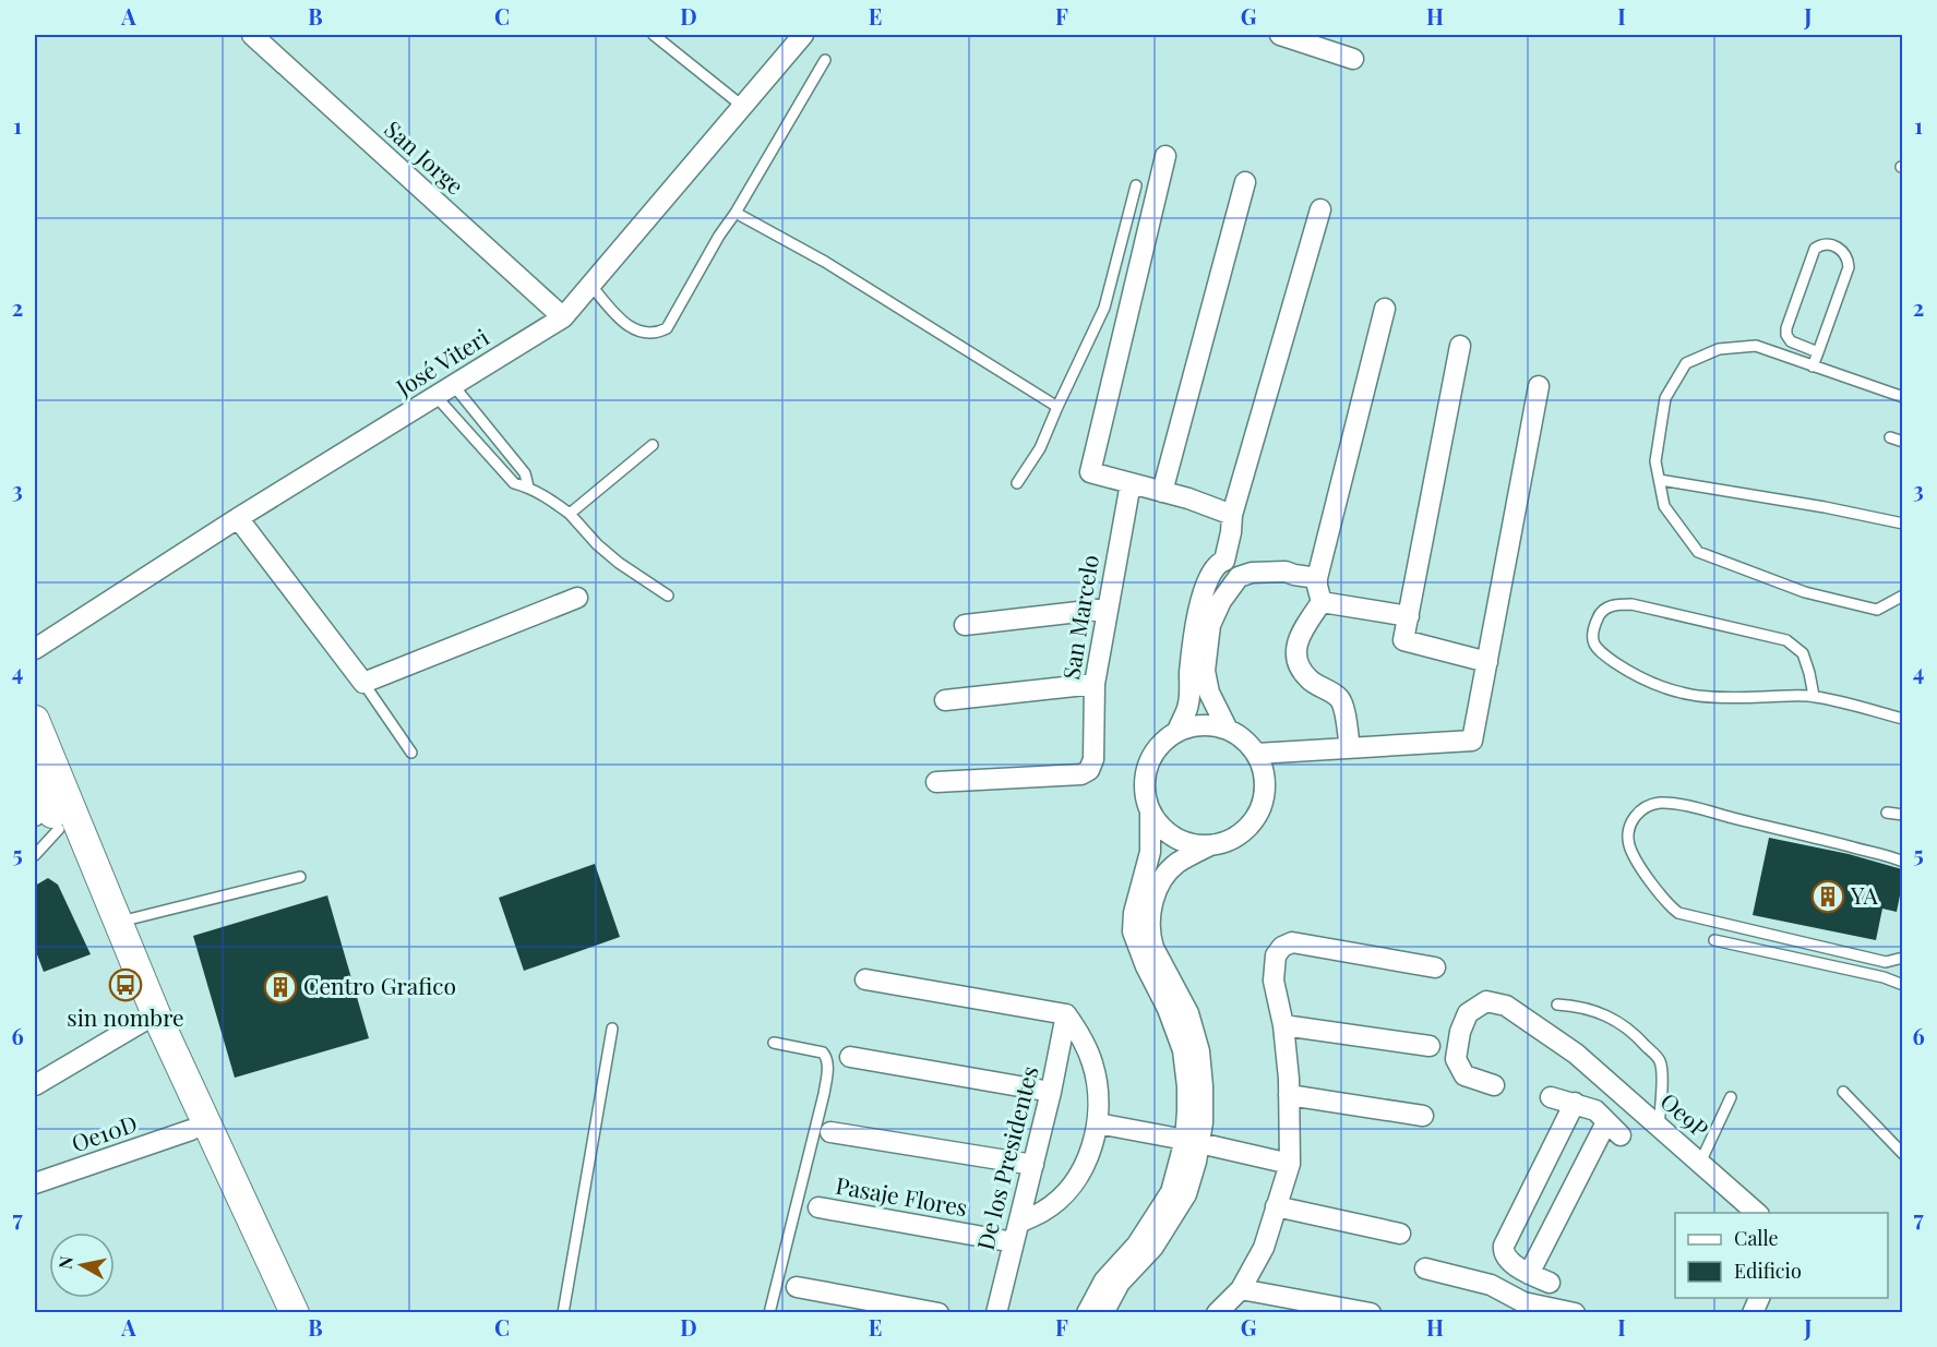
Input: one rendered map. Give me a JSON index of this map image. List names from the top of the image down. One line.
{"streets":{"street":["San Jorge","José Viteri","San Marcelo","Oe9P","Oe10D","De los Presidentes","Pasaje Flores"]},"crossings":[["San Jorge","José Viteri"],["De los Presidentes","Pasaje Flores"]],"places":{"building":["YA","Centro Grafico"],"bus stop":["sin nombre"]},"legend":["Calle","Edificio"],"north":"left","grid":{"columns":["A","B","C","D","E","F","G","H","I","J"],"rows":["1","2","3","4","5","6","7"]}}
